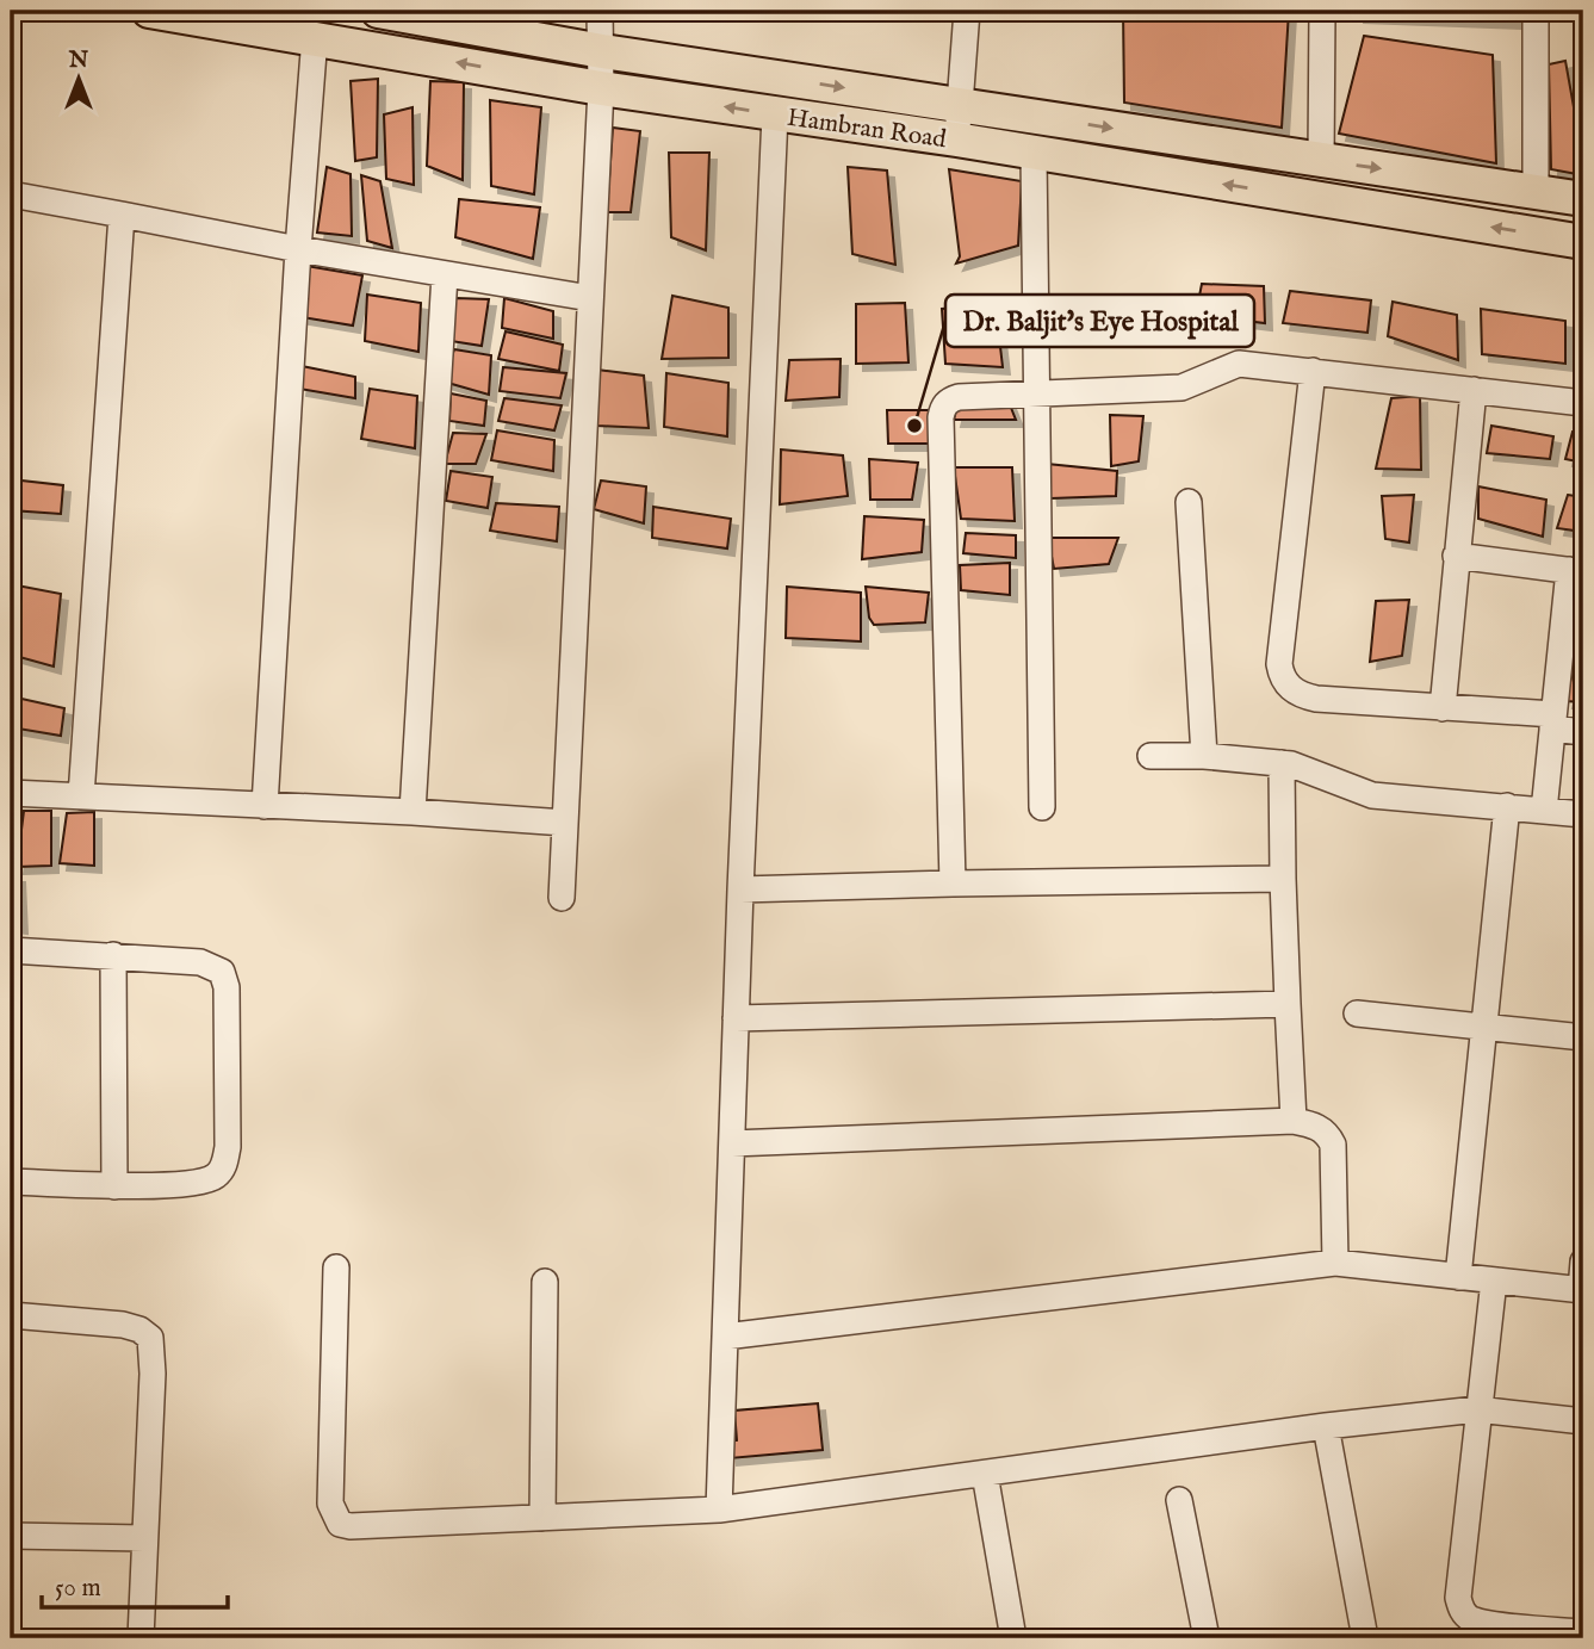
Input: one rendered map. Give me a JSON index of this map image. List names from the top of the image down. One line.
{"streets":{"main road":["Hambran Road"]},"places":["Dr. Baljit's Eye Hospital"],"scale_bar":"50 m","north":"top"}
